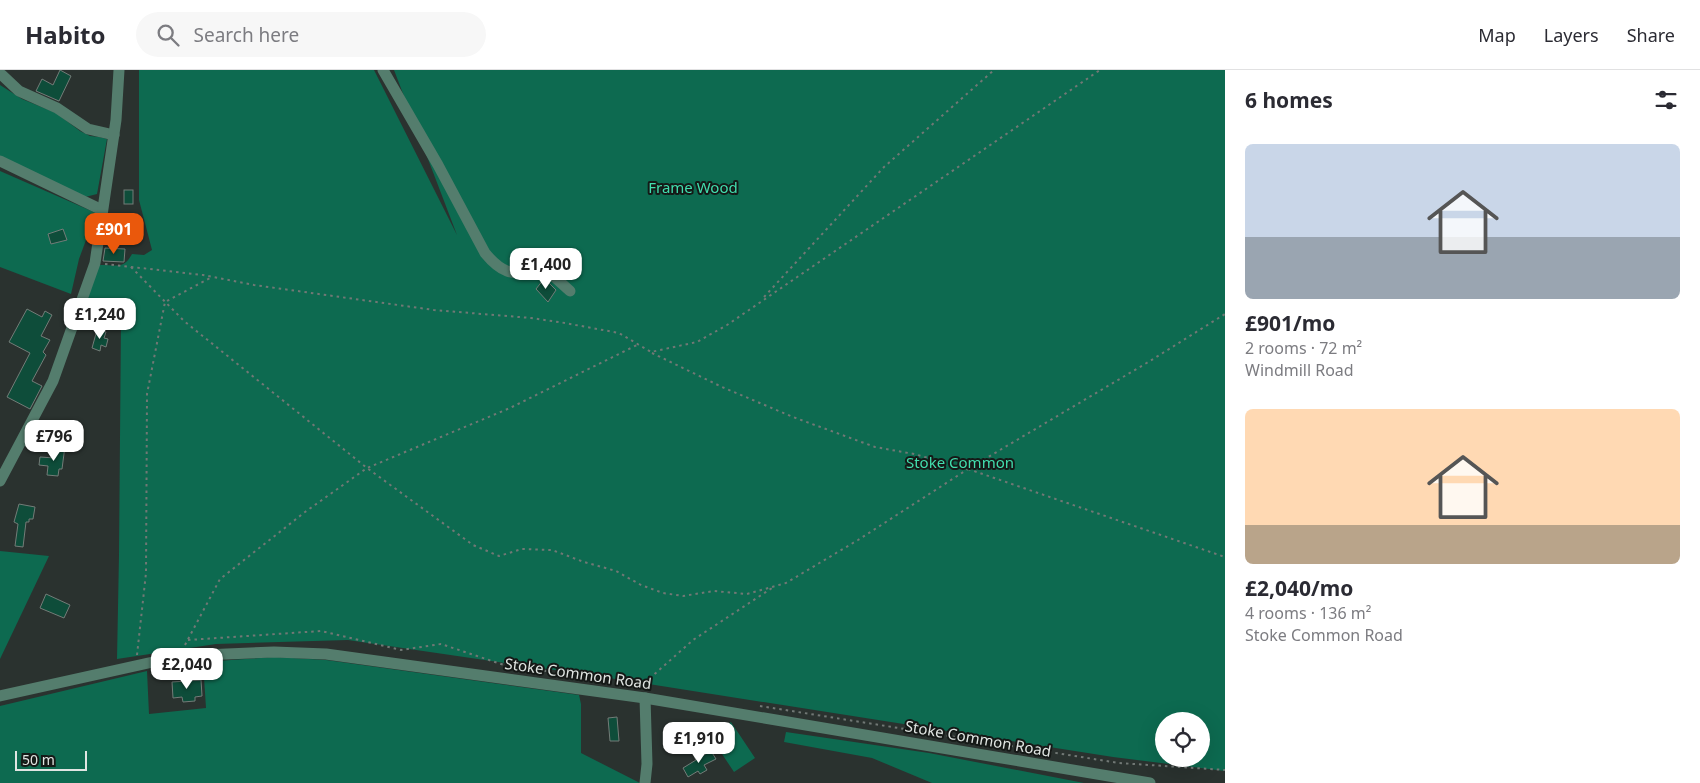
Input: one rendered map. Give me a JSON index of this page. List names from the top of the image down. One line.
{"streets":{"street":["Stoke Common Road"]},"parks":["Frame Wood","Stoke Common"],"scale_bar":"50 m","page":{"header":"Habito","search":"Search here","nav":["Map","Layers","Share"],"heading":"6 homes","list":[{"name":"£901/mo","note":"2 rooms · 72 m² · Windmill Road"},{"name":"£2,040/mo","note":"4 rooms · 136 m² · Stoke Common Road"}],"price":["£901","£1,400","£1,240","£796","£2,040","£1,910"],"scale":"50 m"}}
